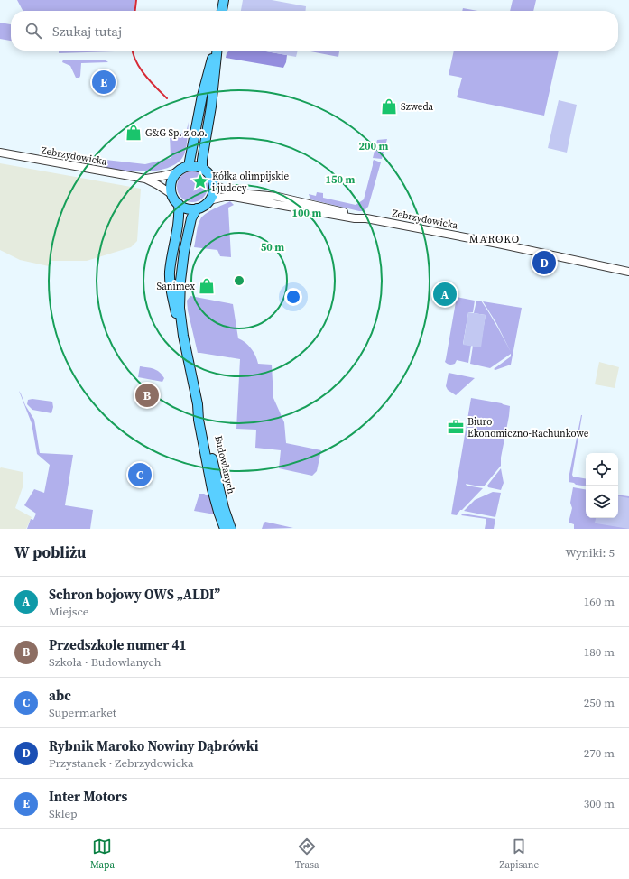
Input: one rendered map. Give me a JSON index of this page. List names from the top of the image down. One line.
{"streets":{"main road":["Budowlanych"],"street":["Zebrzydowicka"]},"crossings":[["Zebrzydowicka","Budowlanych"]],"districts":["MAROKO"],"places":{"shop":["Szweda","G&G Sp. z o.o.","Sanimex"],"place":["Kółka olimpijskie i judocy"],"office":["Biuro Ekonomiczno-Rachunkowe"]},"page":{"search":"Szukaj tutaj","pins":["E","D","A","B","C"],"heading":["W pobliżu","Wyniki: 5"],"list":[{"mark":"A","name":"Schron bojowy OWS „ALDI”","note":"Miejsce","value":"160 m"},{"mark":"B","name":"Przedszkole numer 41","note":"Szkoła · Budowlanych","value":"180 m"},{"mark":"C","name":"abc","note":"Supermarket","value":"250 m"},{"mark":"D","name":"Rybnik Maroko Nowiny Dąbrówki","note":"Przystanek · Zebrzydowicka","value":"270 m"},{"mark":"E","name":"Inter Motors","note":"Sklep","value":"300 m"}],"nav":["Mapa","Trasa","Zapisane"]},"rings":["200 m","150 m","100 m","50 m"]}
